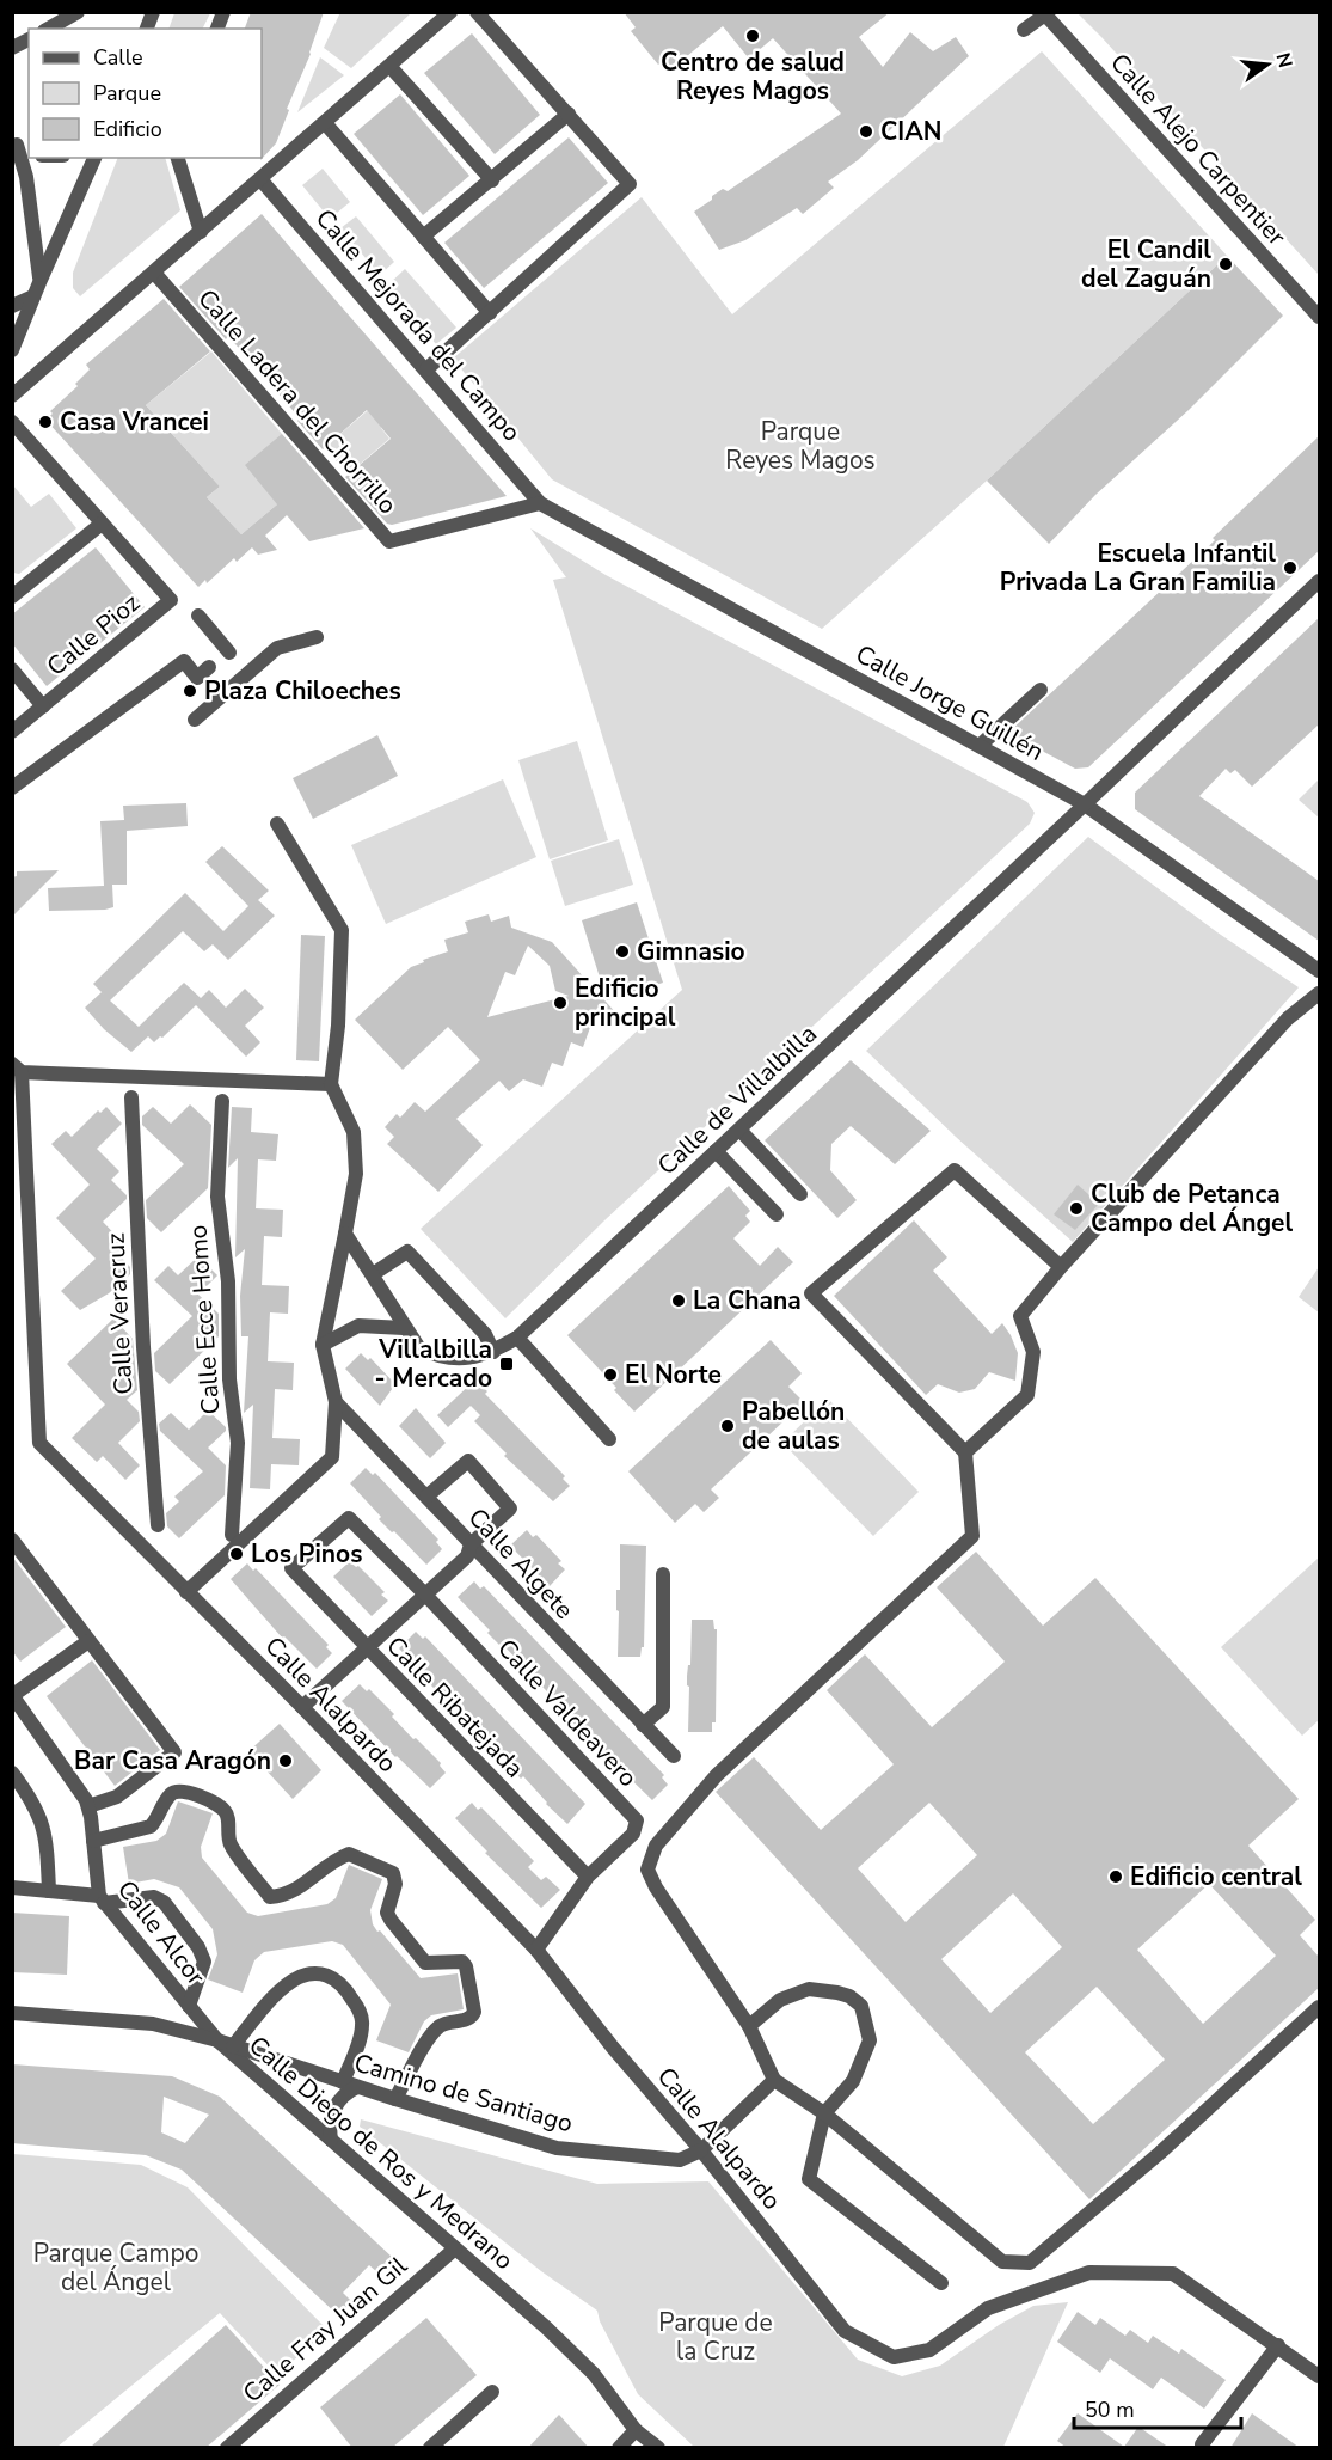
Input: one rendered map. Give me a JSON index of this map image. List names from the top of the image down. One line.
{"streets":{"street":["Calle Alejo Carpentier","Calle Mejorada del Campo","Calle Ladera del Chorrillo","Calle Pioz","Calle Jorge Guillén","Calle de Villalbilla","Calle Veracruz","Calle Ecce Homo","Calle Algete","Calle Alalpardo","Calle Ribatejada","Calle Valdeavero","Calle Alcor","Camino de Santiago","Calle Diego de Ros y Medrano","Calle Fray Juan Gil"]},"crossings":[["Calle Mejorada del Campo","Calle Ladera del Chorrillo"],["Calle Mejorada del Campo","Calle Jorge Guillén"],["Calle Ladera del Chorrillo","Calle Jorge Guillén"],["Calle Jorge Guillén","Calle de Villalbilla"],["Calle de Villalbilla","Calle Algete"],["Calle Algete","Calle Alalpardo"],["Calle Alalpardo","Calle Valdeavero"],["Calle Alalpardo","Camino de Santiago"],["Calle Ribatejada","Calle Valdeavero"],["Calle Alcor","Camino de Santiago"],["Calle Alcor","Calle Diego de Ros y Medrano"],["Camino de Santiago","Calle Diego de Ros y Medrano"],["Calle Diego de Ros y Medrano","Calle Fray Juan Gil"]],"parks":["Parque Reyes Magos","Parque Campo del Ángel","Parque de la Cruz"],"places":{"other":["Centro de salud Reyes Magos","CIAN","El Candil del Zaguán","Casa Vrancei","Escuela Infantil Privada La Gran Familia","Plaza Chiloeches","Gimnasio","Edificio principal","Club de Petanca Campo del Ángel","La Chana","El Norte","Pabellón de aulas","Los Pinos","Bar Casa Aragón","Edificio central"],"transit":["Villalbilla - Mercado"]},"legend":["Calle","Parque","Edificio"],"scale_bar":"50 m","north":"right"}
